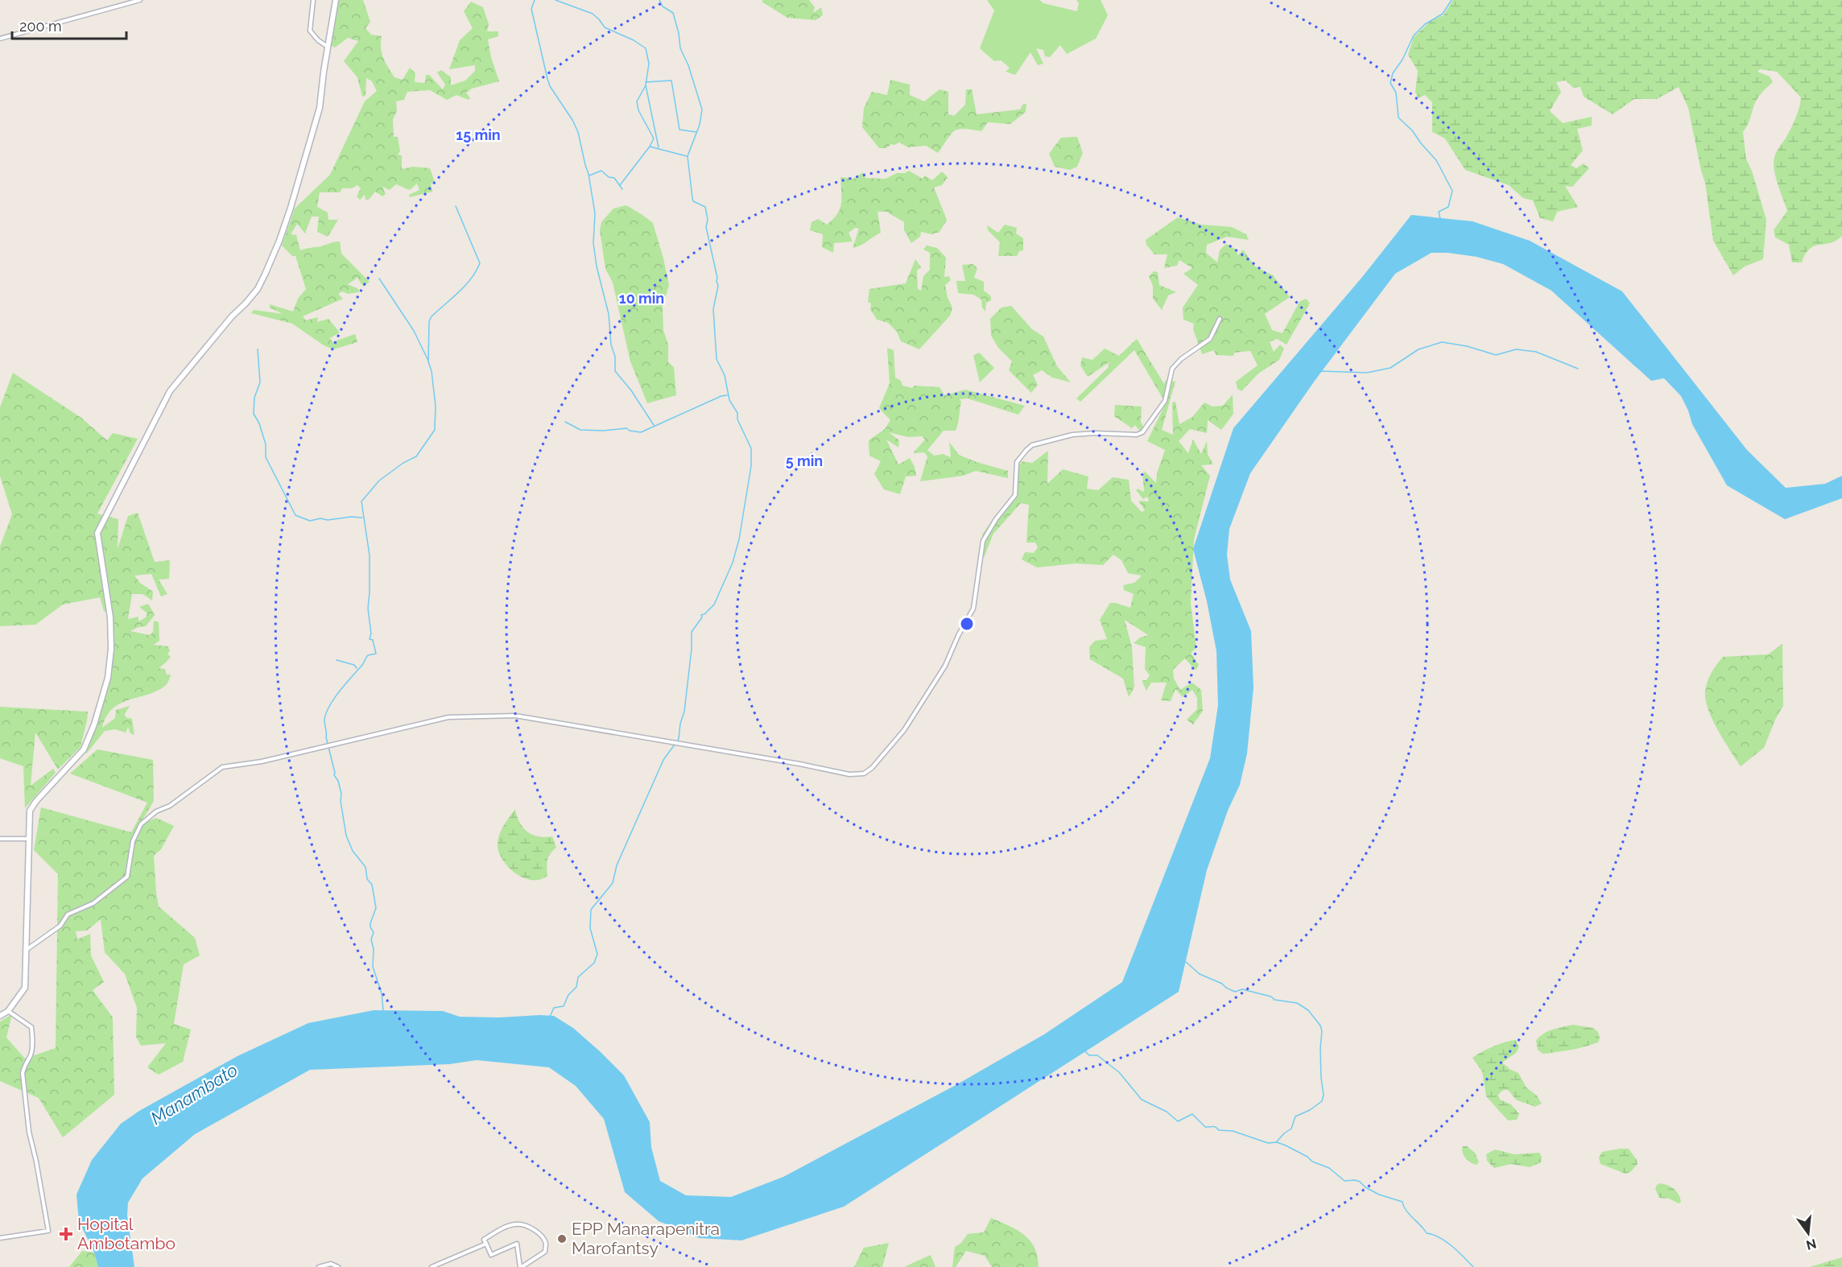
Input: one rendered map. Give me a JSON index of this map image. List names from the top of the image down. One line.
{"water":["Manambato"],"places":{"health":["Hopital Ambotambo"],"other":["EPP Manarapenitra Marofantsy"]},"scale_bar":"200 m","north":"bottom","rings":["15 min","10 min","5 min"]}
